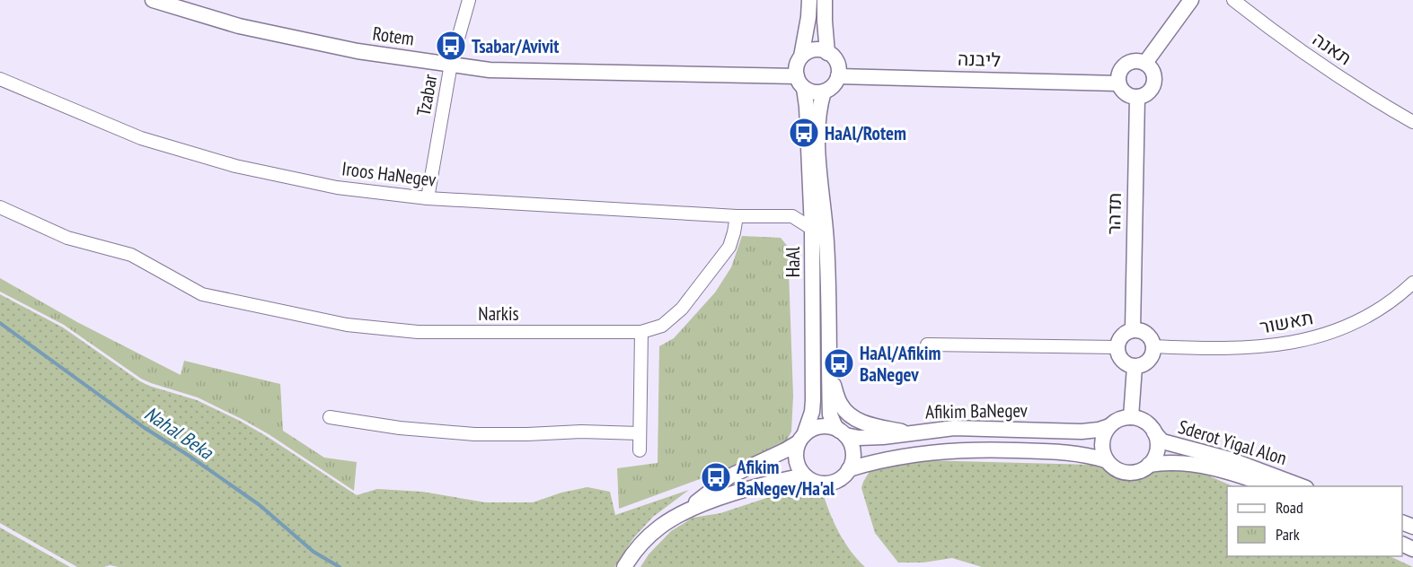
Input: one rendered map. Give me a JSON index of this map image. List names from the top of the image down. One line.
{"streets":{"street":["Rotem","תאנה","ליבנה","Tzabar","Iroos HaNegev","תדהר","HaAl","Narkis","תאשור","Afikim BaNegev","Sderot Yigal Alon"]},"crossings":[["Rotem","ליבנה"],["Rotem","Tzabar"],["Rotem","HaAl"],["ליבנה","תדהר"],["ליבנה","HaAl"],["Tzabar","Iroos HaNegev"],["Iroos HaNegev","HaAl"],["Iroos HaNegev","Narkis"],["תדהר","תאשור"],["HaAl","Afikim BaNegev"],["Afikim BaNegev","Sderot Yigal Alon"]],"water":["Nahal Beka"],"places":{"bus stop":["Tsabar/Avivit","HaAl/Rotem","HaAl/Afikim BaNegev","Afikim BaNegev/Ha'al"]},"legend":["Road","Park"]}
